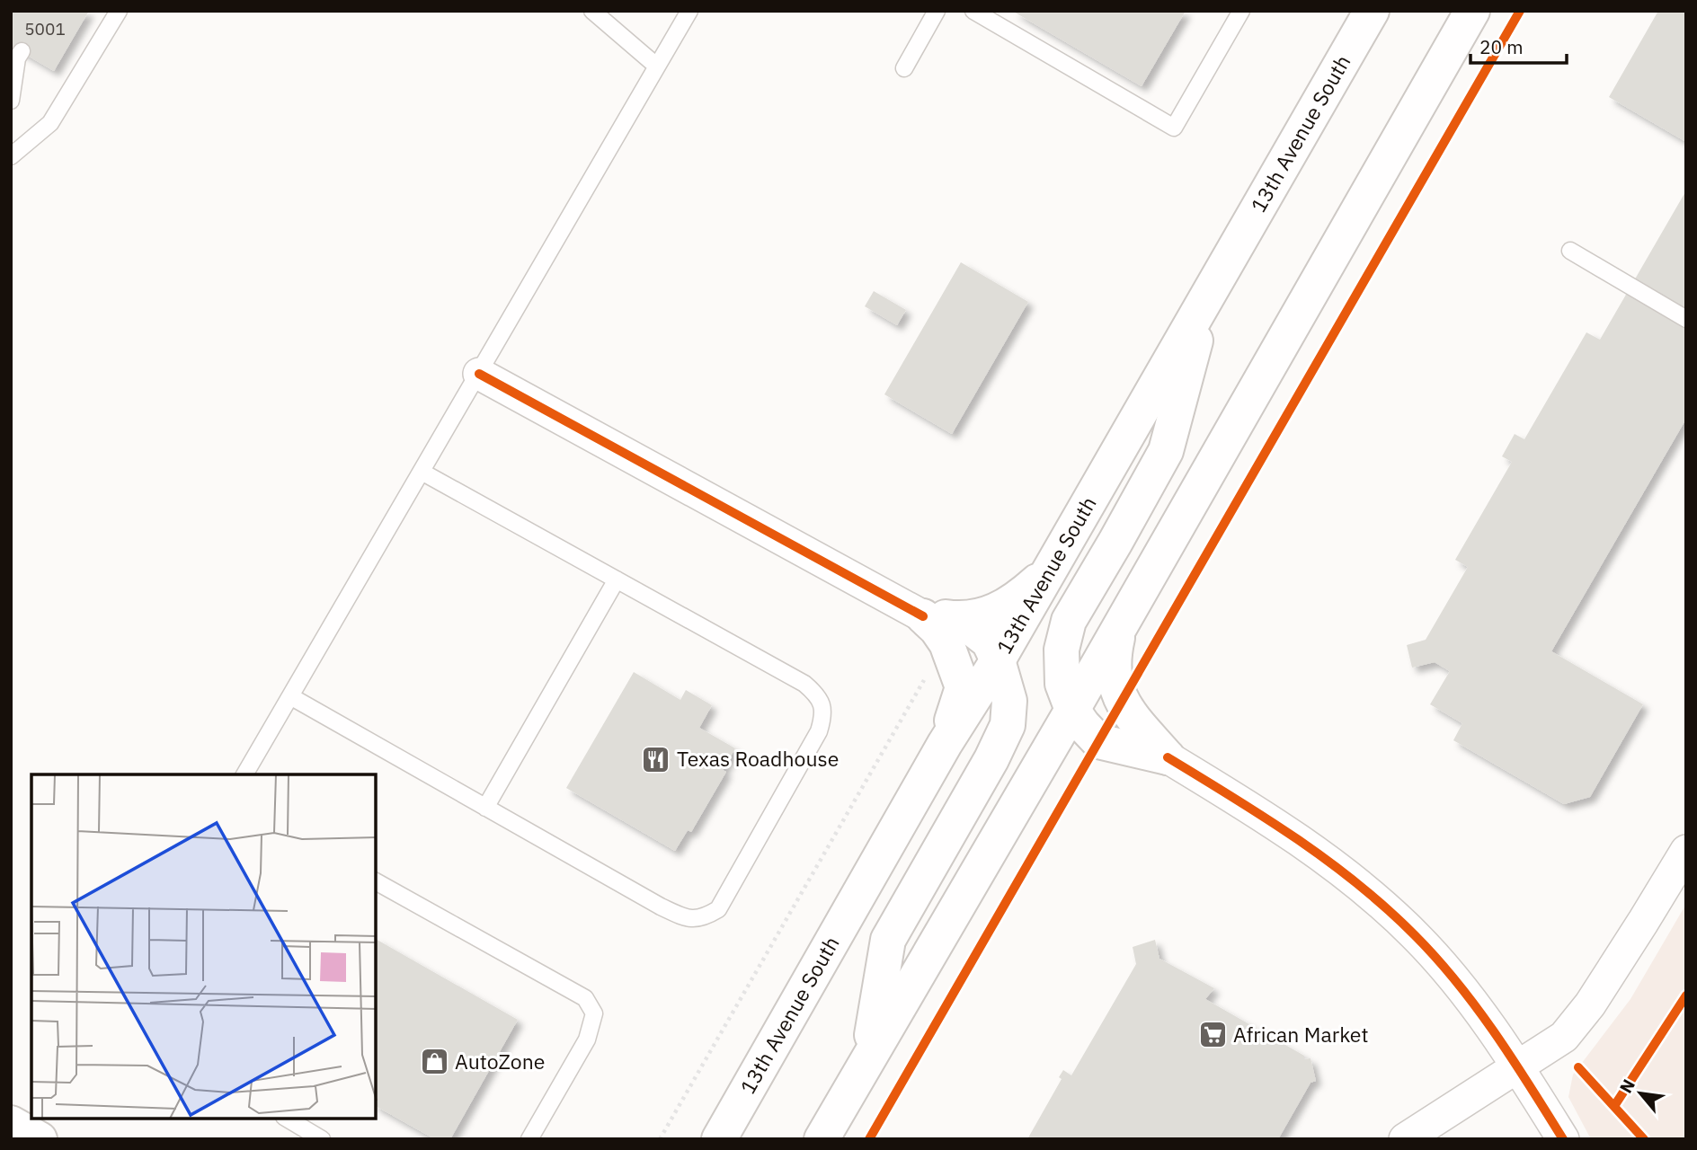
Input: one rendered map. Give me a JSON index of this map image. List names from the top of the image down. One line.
{"streets":{"main road":["13th Avenue South"]},"places":{"restaurant":["Texas Roadhouse"],"supermarket":["African Market"],"shop":["AutoZone"]},"house_numbers":["5001"],"scale_bar":"20 m","north":"top left"}
